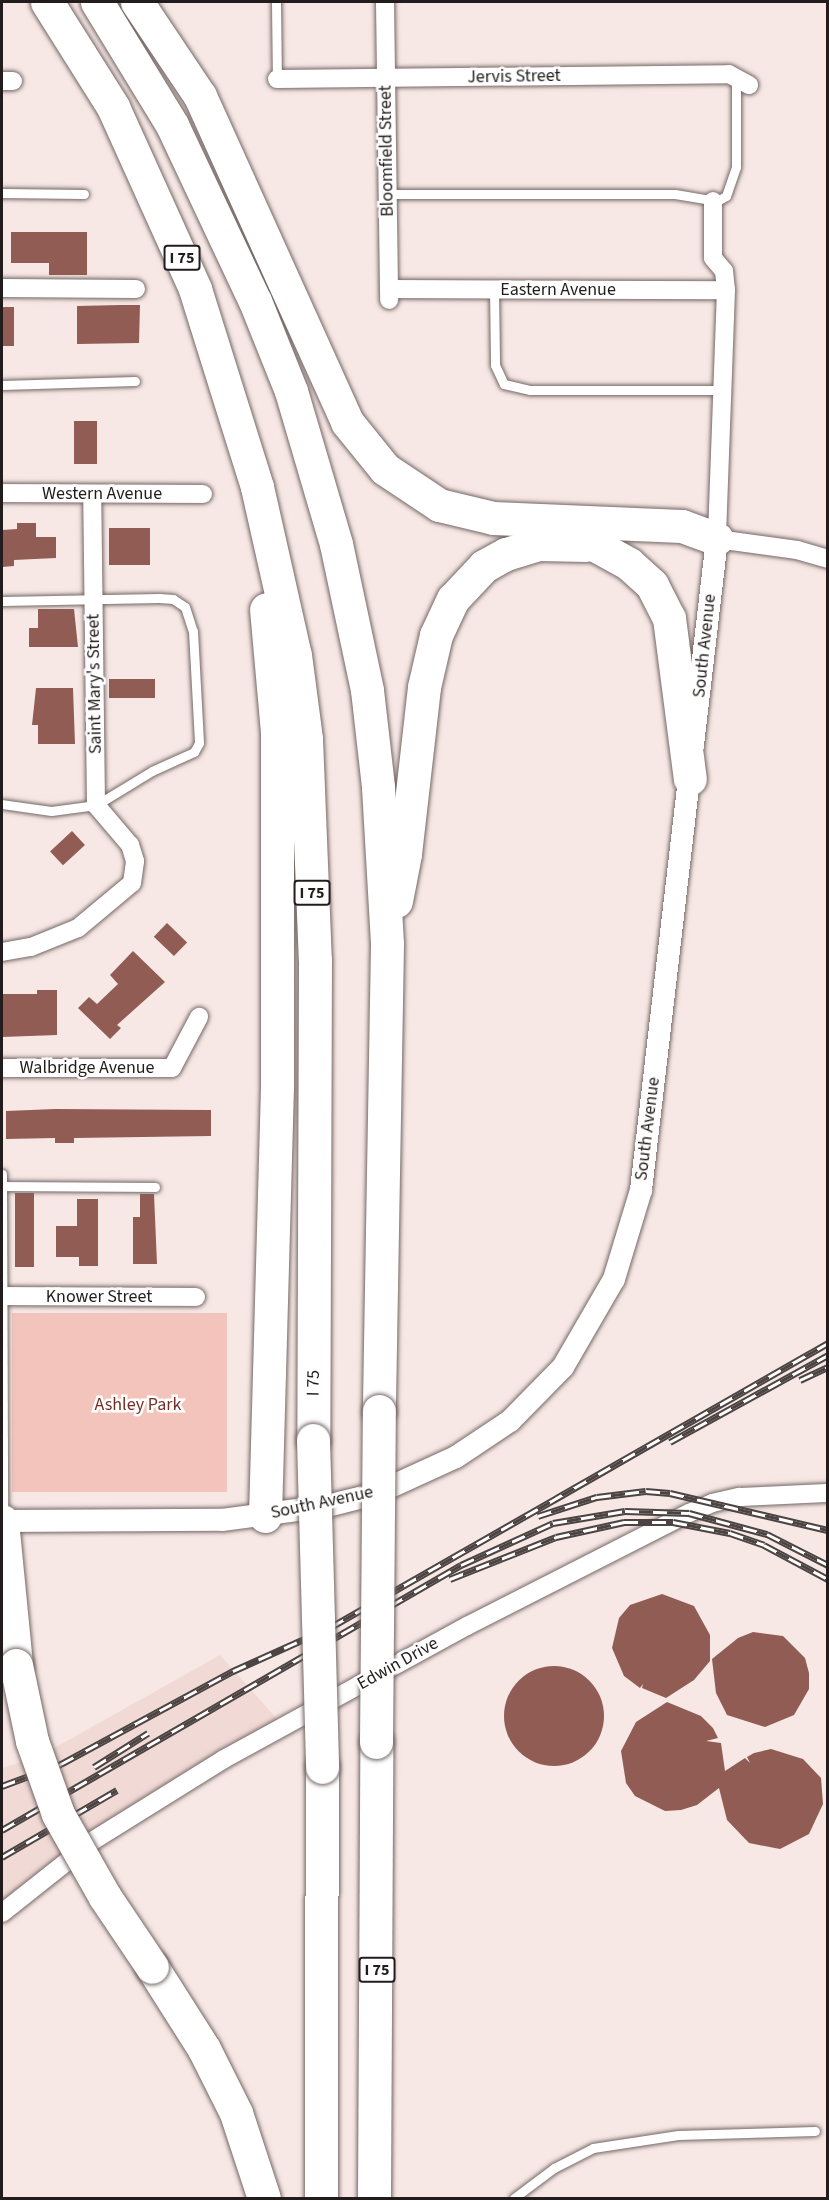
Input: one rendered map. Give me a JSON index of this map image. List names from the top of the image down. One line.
{"streets":{"highway":["I 75"],"street":["Jervis Street","Bloomfield Street","Eastern Avenue","Western Avenue","South Avenue","Saint Mary's Street","Walbridge Avenue","Knower Street","Edwin Drive"]},"crossings":[["Jervis Street","Bloomfield Street"],["Bloomfield Street","Eastern Avenue"],["Eastern Avenue","South Avenue"],["Western Avenue","Saint Mary's Street"]],"parks":["Ashley Park"]}
